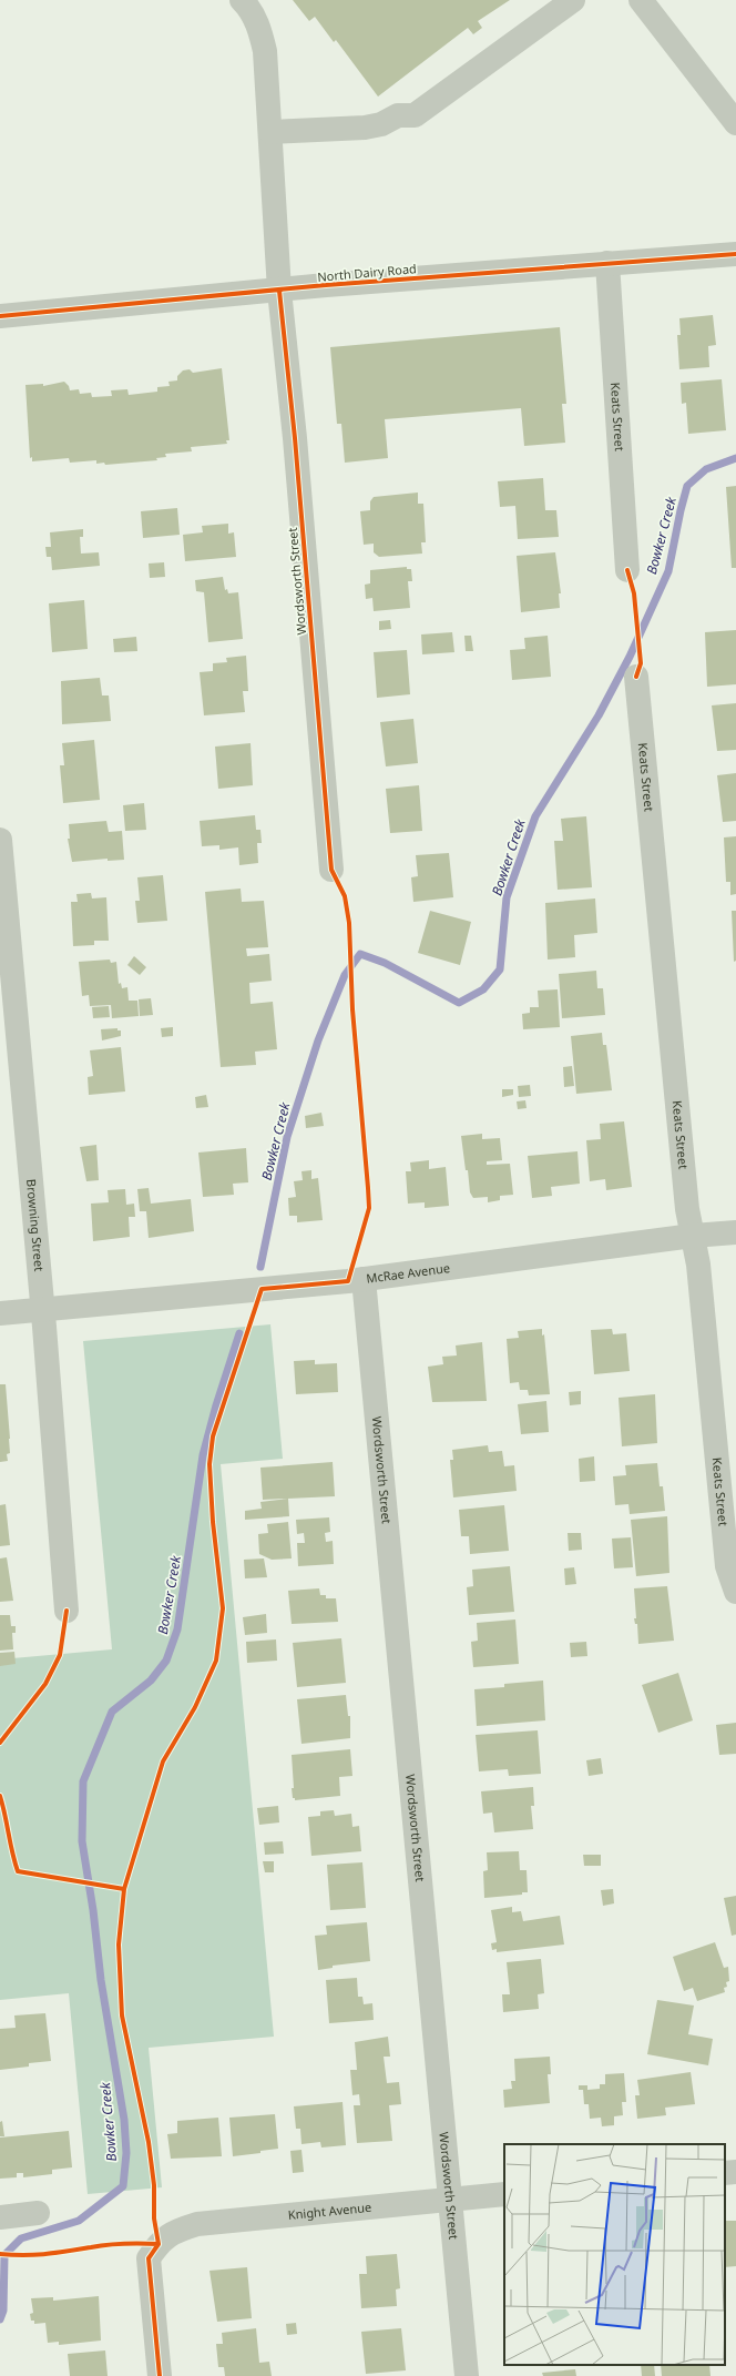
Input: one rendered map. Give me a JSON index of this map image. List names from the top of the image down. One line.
{"streets":{"street":["North Dairy Road","Keats Street","Wordsworth Street","Browning Street","McRae Avenue","Knight Avenue"]},"crossings":[["North Dairy Road","Keats Street"],["North Dairy Road","Wordsworth Street"],["Keats Street","McRae Avenue"],["Wordsworth Street","McRae Avenue"],["Wordsworth Street","Knight Avenue"],["Browning Street","McRae Avenue"]],"water":["Bowker Creek"]}
